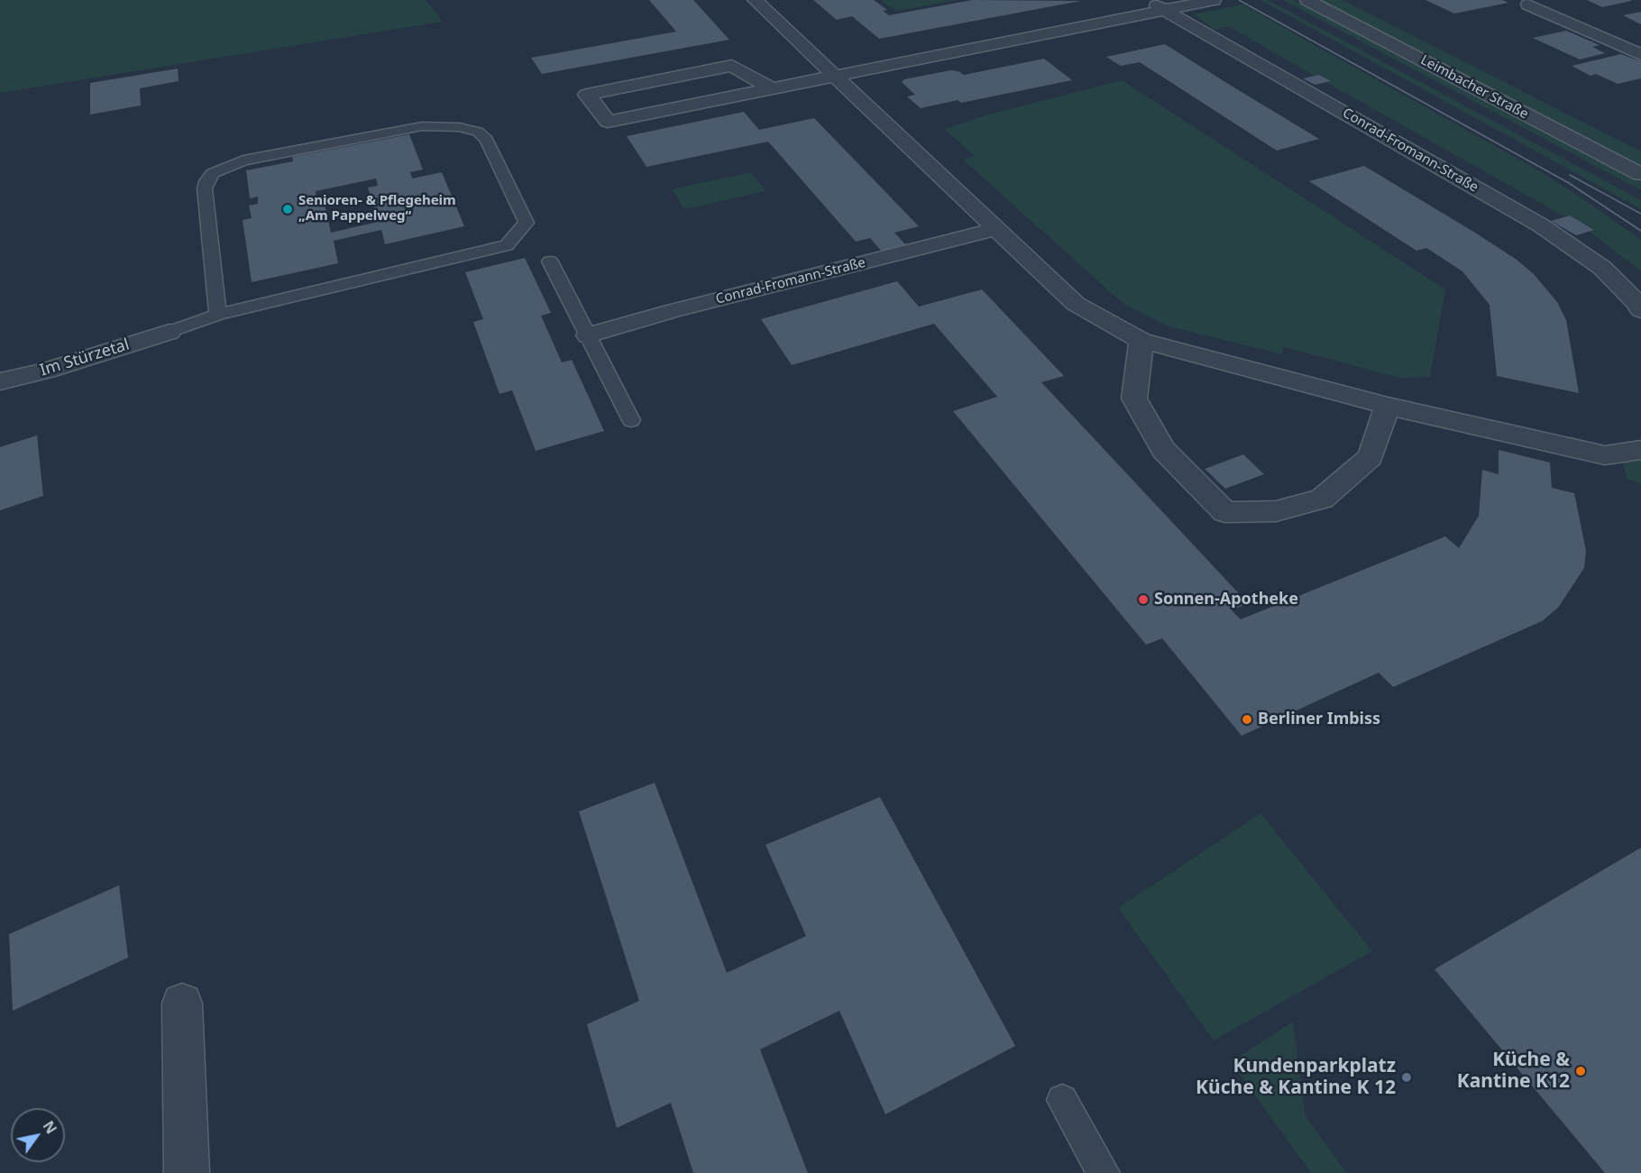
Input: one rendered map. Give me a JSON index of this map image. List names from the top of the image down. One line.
{"streets":{"street":["Leimbacher Straße","Conrad-Fromann-Straße","Im Stürzetal"]},"places":["Senioren- & Pflegeheim „Am Pappelweg“","Sonnen-Apotheke","Berliner Imbiss","Küche & Kantine K12","Kundenparkplatz Küche & Kantine K 12"],"north":"top right"}
